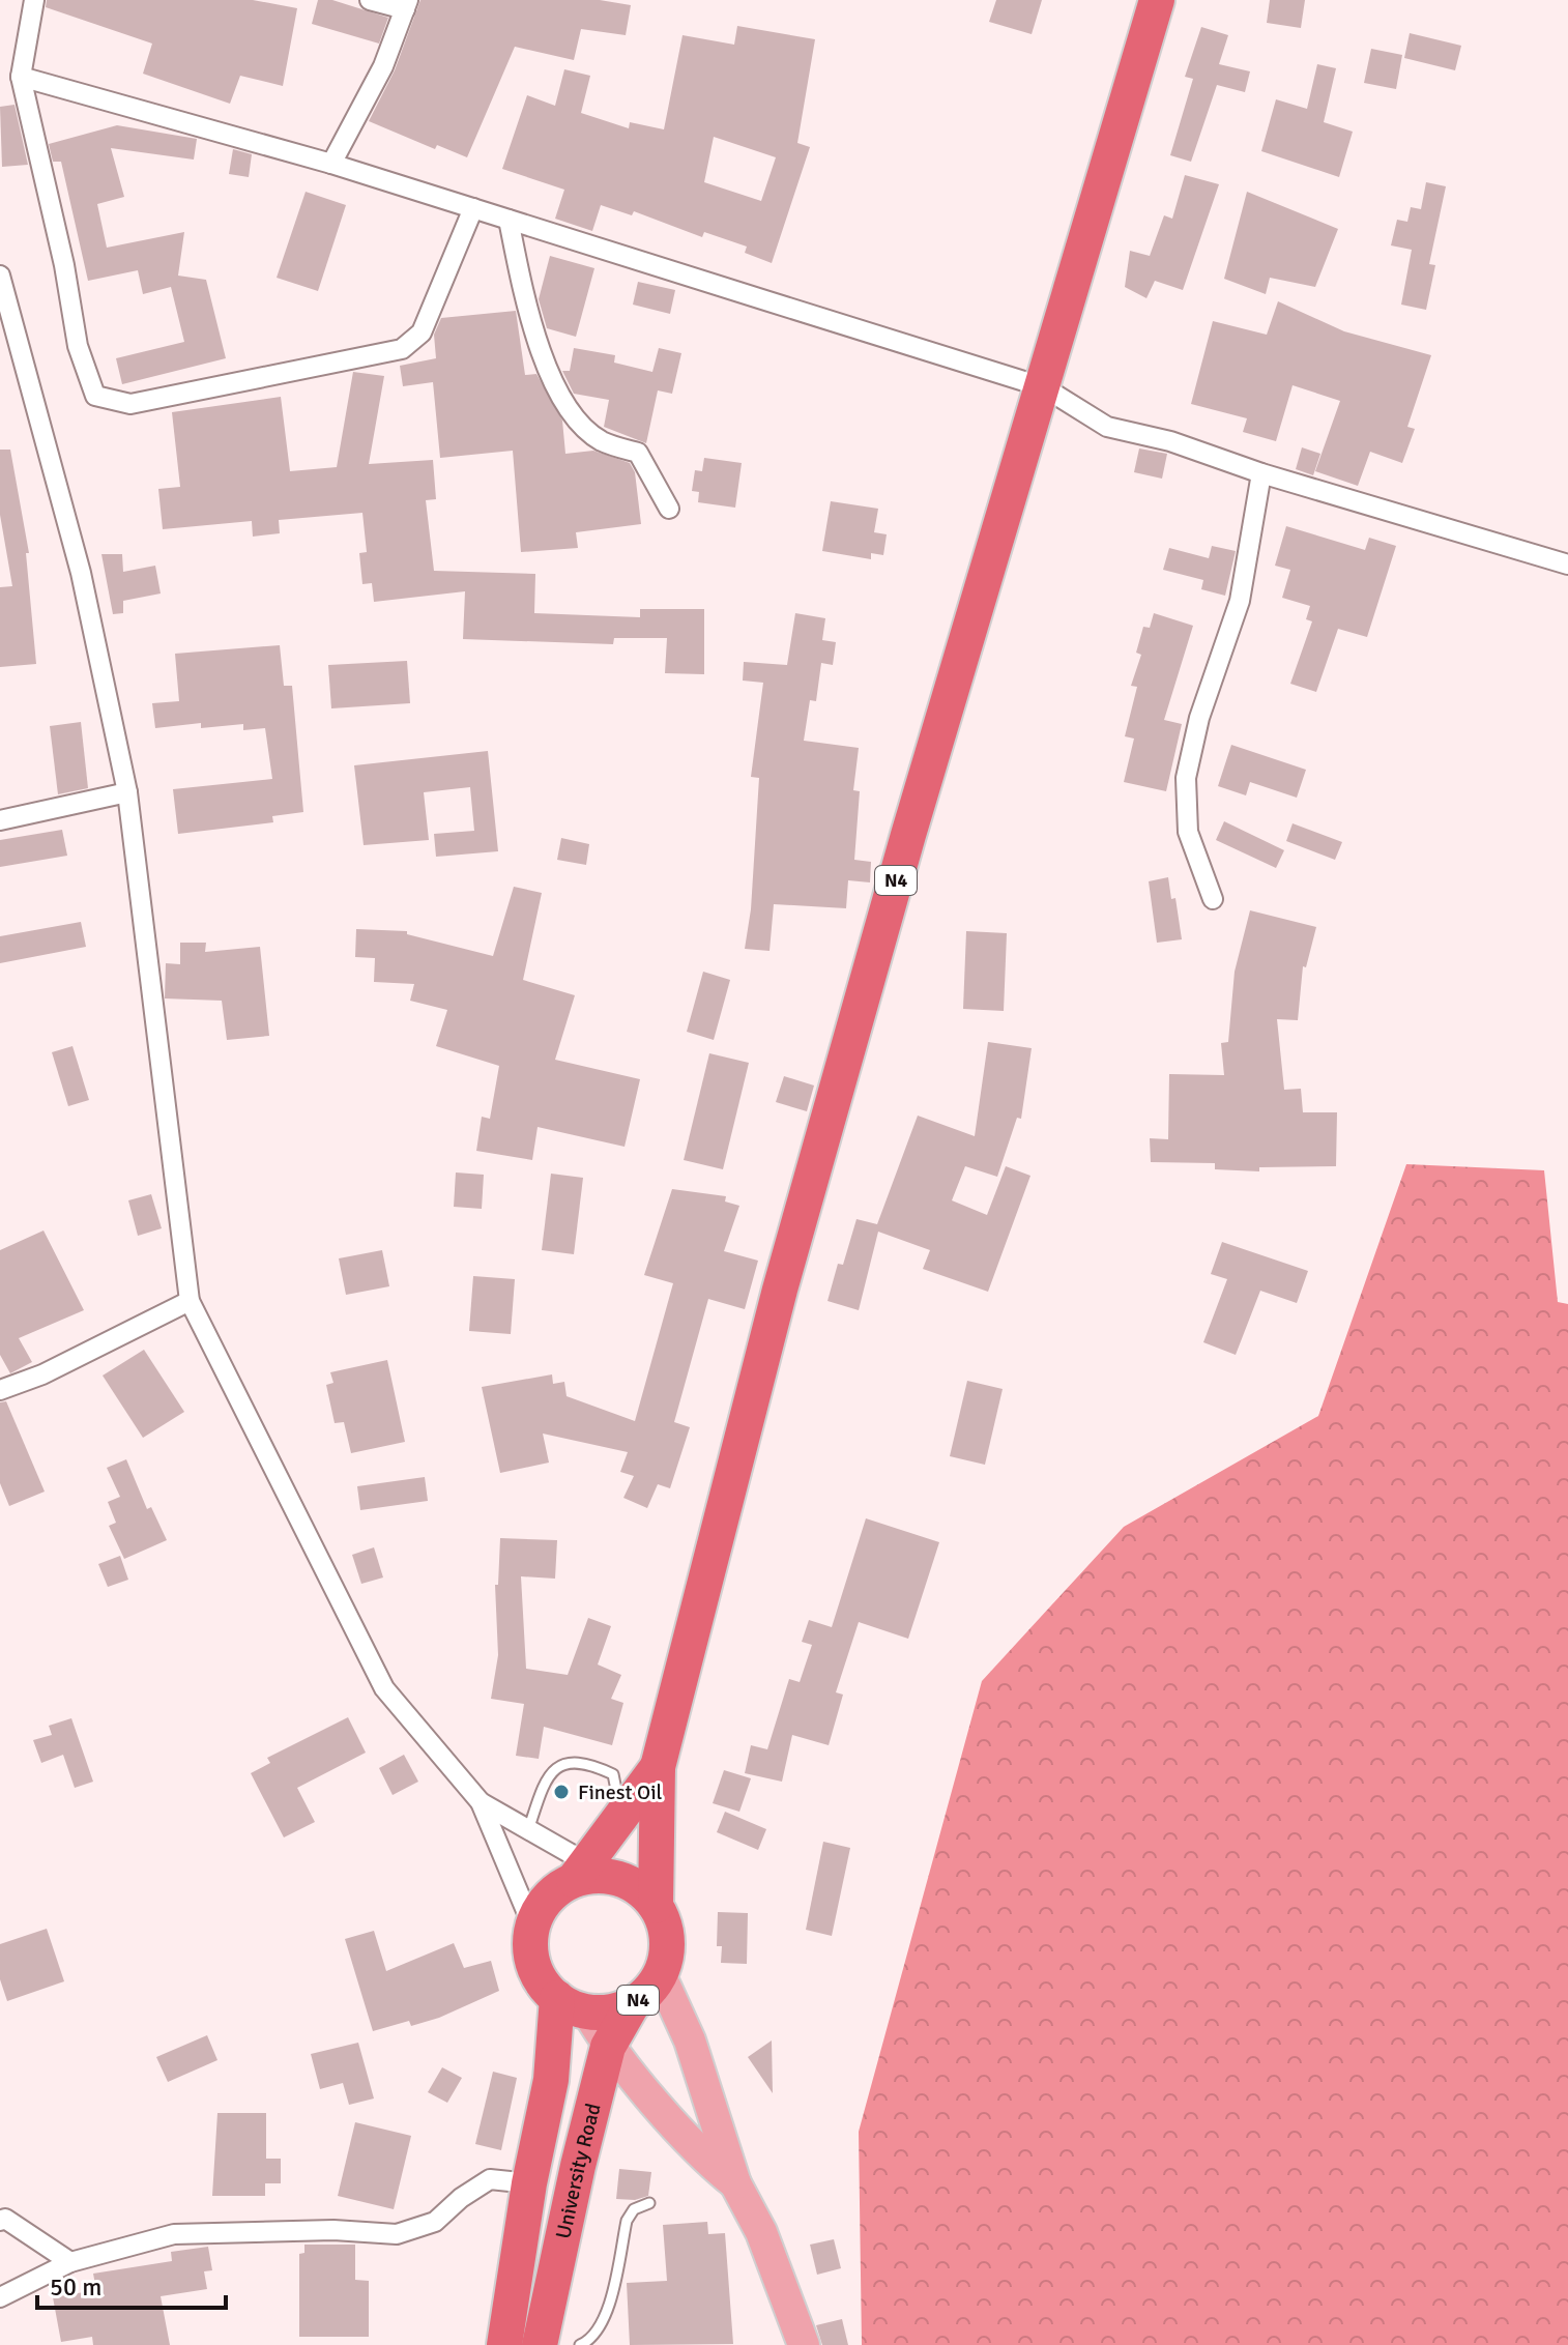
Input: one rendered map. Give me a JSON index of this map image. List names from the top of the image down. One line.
{"streets":{"highway":["N4","University Road"]},"crossings":[["N4","University Road"]],"places":["Finest Oil"],"scale_bar":"50 m"}
